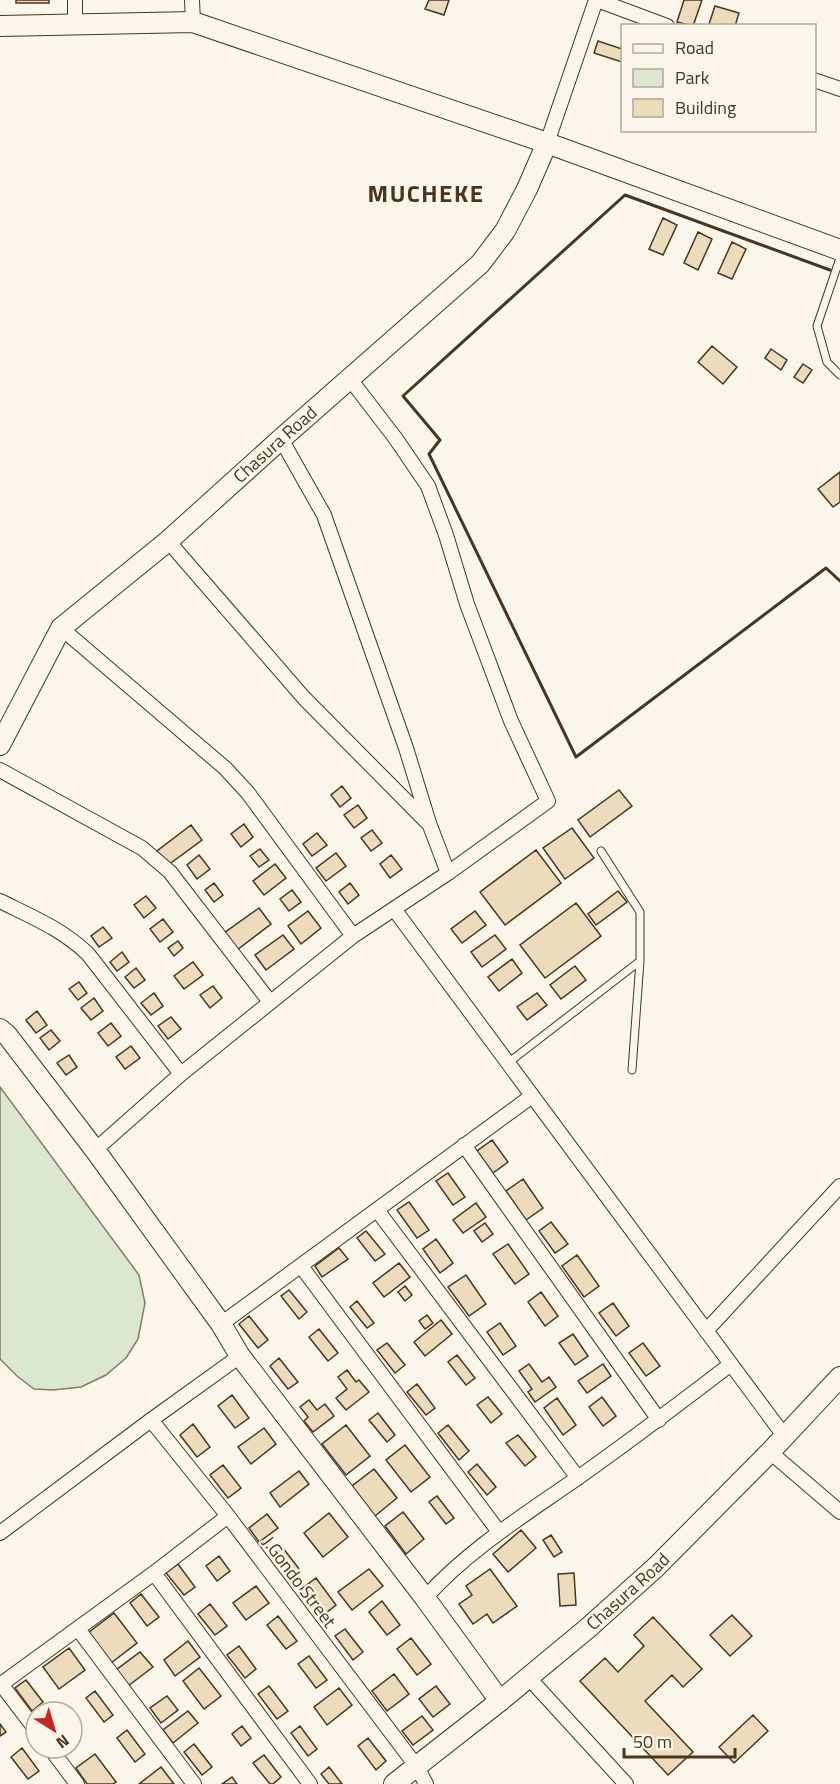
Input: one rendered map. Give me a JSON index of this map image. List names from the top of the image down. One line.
{"streets":{"street":["Chasura Road","J.Gondo Street"]},"crossings":[["Chasura Road","J.Gondo Street"]],"districts":["MUCHEKE"],"legend":["Road","Park","Building"],"scale_bar":"50 m","north":"bottom right"}
